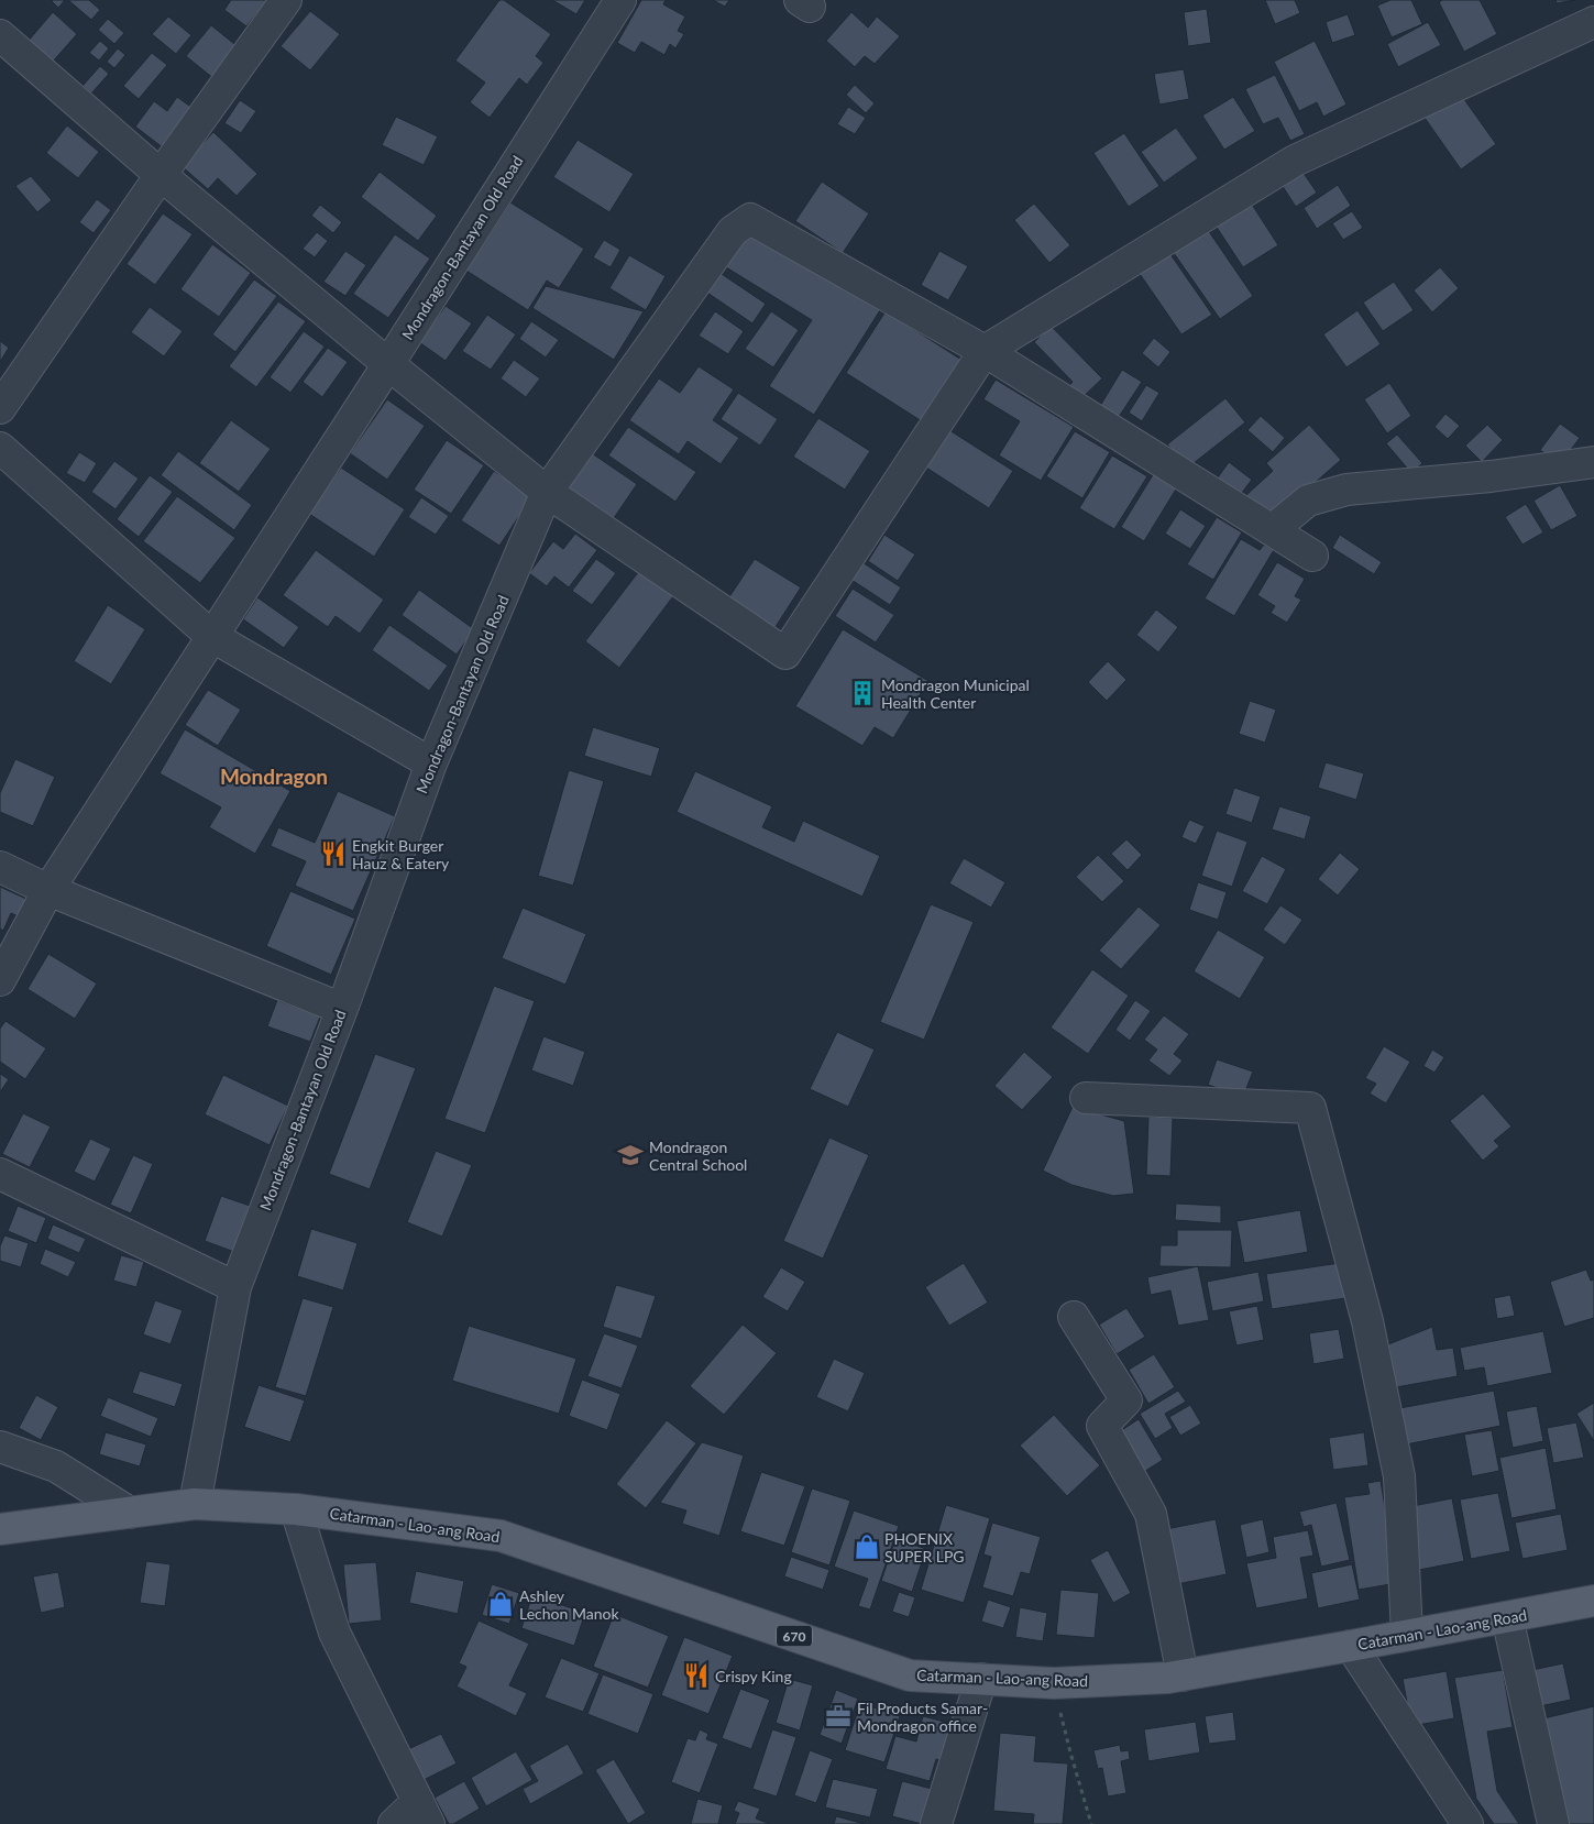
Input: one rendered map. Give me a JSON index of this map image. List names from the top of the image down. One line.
{"streets":{"main road":["Catarman - Lao-ang Road","670"],"street":["Mondragon-Bantayan Old Road"]},"crossings":[["Mondragon-Bantayan Old Road","Catarman - Lao-ang Road"]],"districts":["Mondragon"],"places":{"building":["Mondragon Municipal Health Center"],"restaurant":["Engkit Burger Hauz & Eatery","Crispy King"],"school or university":["Mondragon Central School"],"shop":["PHOENIX SUPER LPG","Ashley Lechon Manok"],"office":["Fil Products Samar- Mondragon office"]}}
